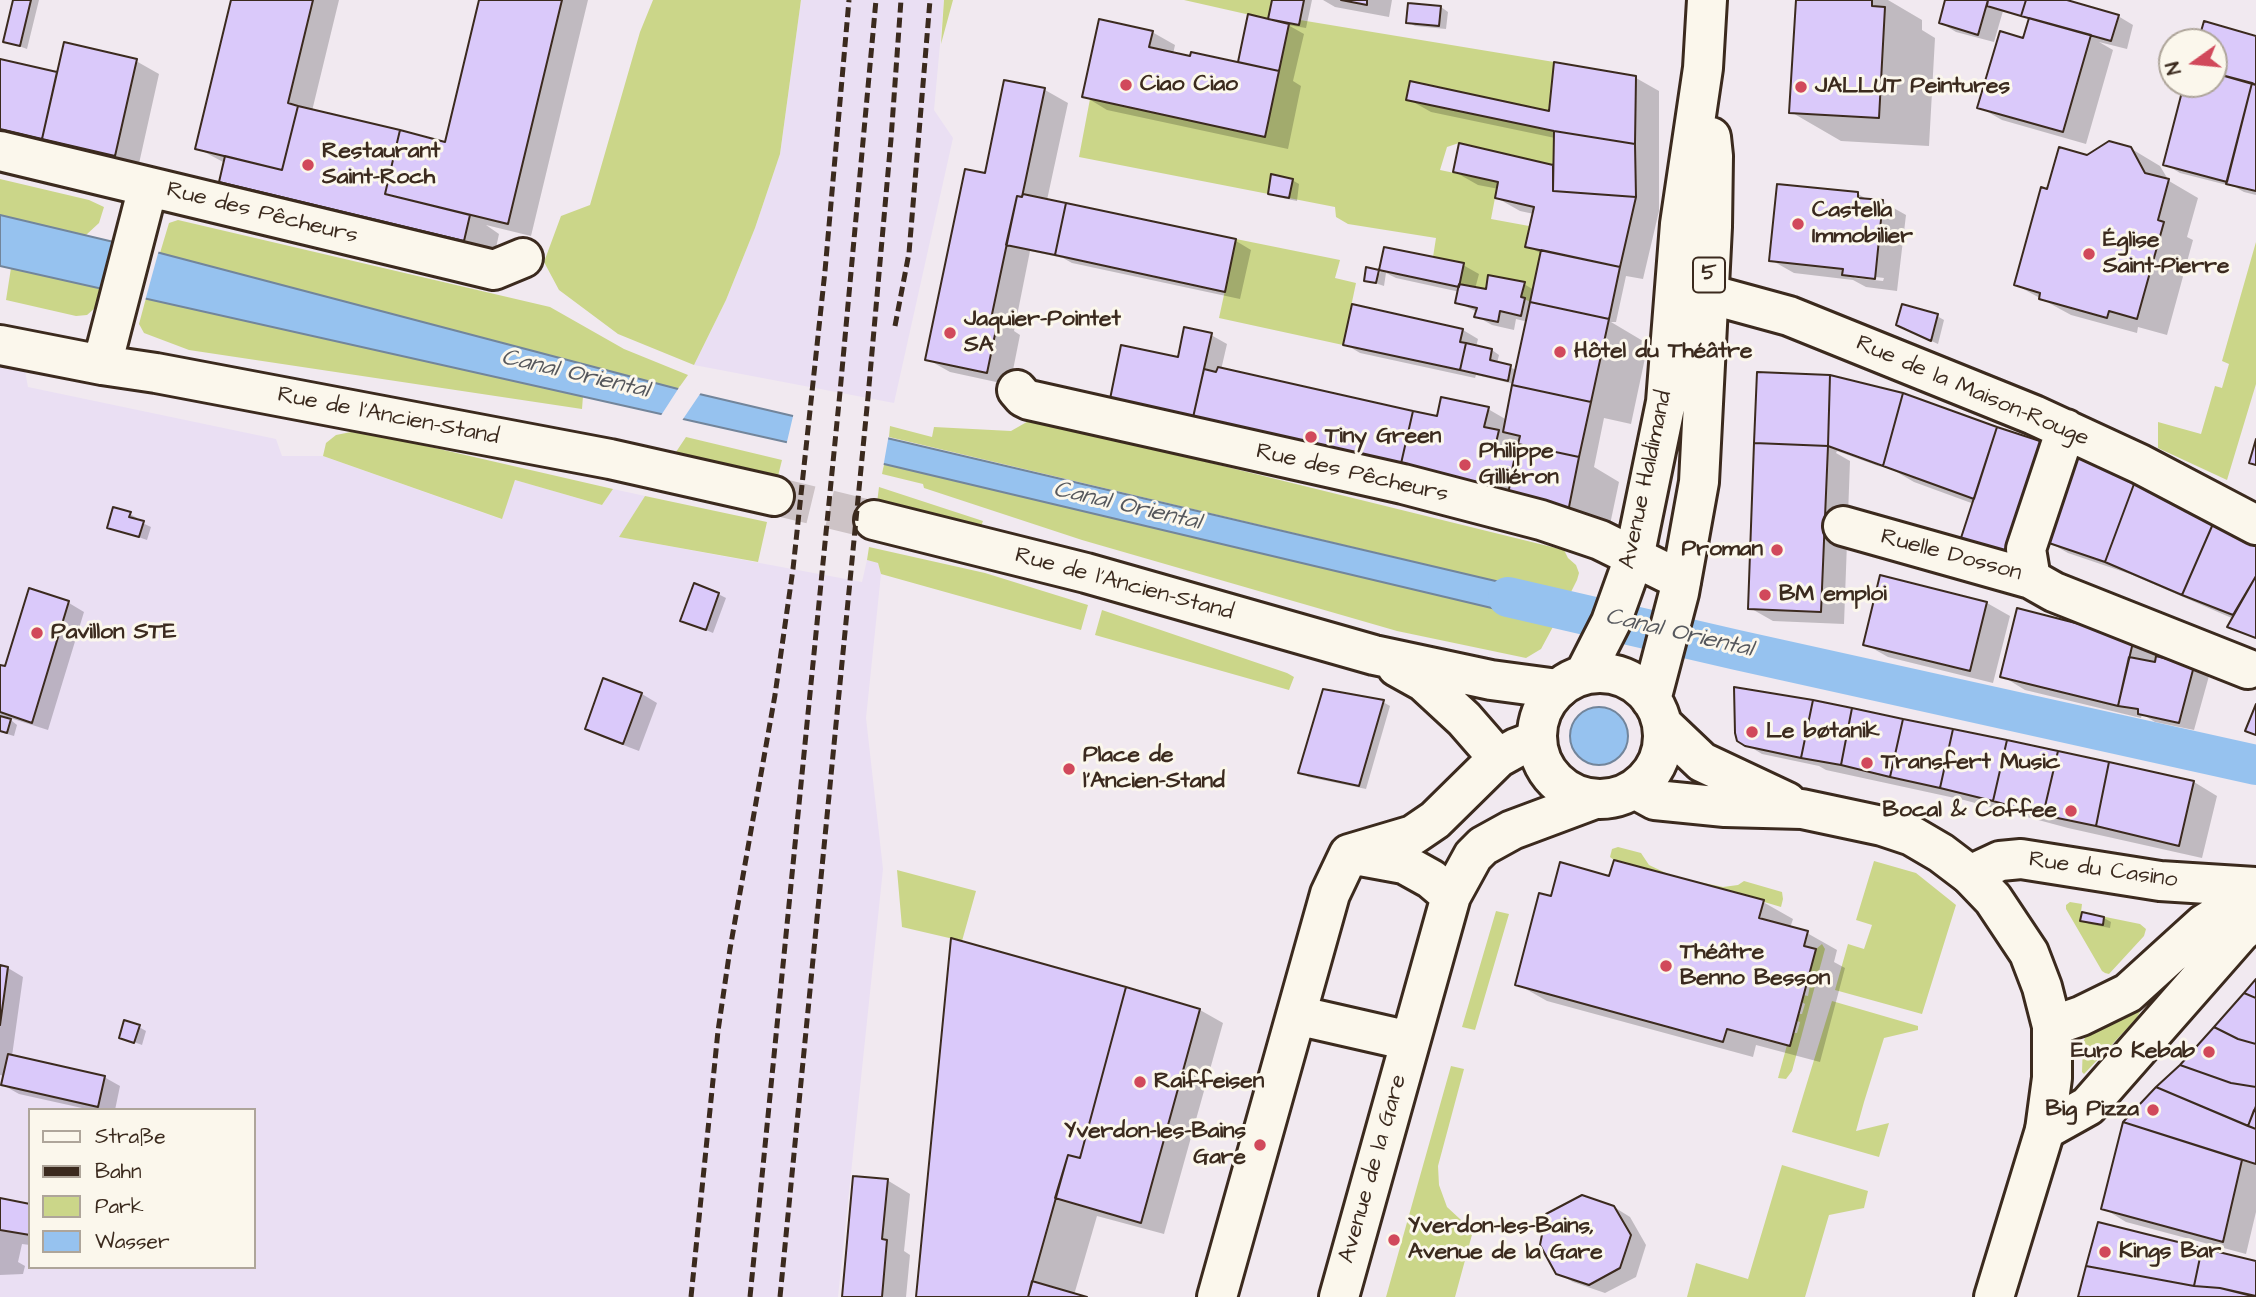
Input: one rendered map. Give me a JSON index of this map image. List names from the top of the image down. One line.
{"streets":{"street":["Rue des Pêcheurs","5","Rue de la Maison-Rouge","Rue de l'Ancien-Stand","Avenue Haldimand","Ruelle Dosson","Rue du Casino","Avenue de la Gare"]},"crossings":[["Rue des Pêcheurs","Avenue Haldimand"],["Rue de la Maison-Rouge","Avenue Haldimand"],["Rue de la Maison-Rouge","Ruelle Dosson"],["Rue de l'Ancien-Stand","Avenue Haldimand"],["Rue de l'Ancien-Stand","Avenue de la Gare"],["Avenue Haldimand","Avenue de la Gare"]],"water":["Canal Oriental"],"places":["Ciao Ciao","JALLUT Peintures","Restaurant Saint-Roch","Castella Immobilier","Église Saint-Pierre","Jaquier-Pointet SA","Hôtel du Théâtre","Tiny Green","Philippe Gilliéron","Proman","BM emploi","Pavillon STE","Le bøtanik","Transfert Music","Place de l'Ancien-Stand","Bocal & Coffee","Théâtre Benno Besson","Euro Kebab","Raiffeisen","Big Pizza","Yverdon-les-Bains Gare","Yverdon-les-Bains, Avenue de la Gare","Kings Bar"],"legend":["Straße","Bahn","Park","Wasser"],"north":"left"}
